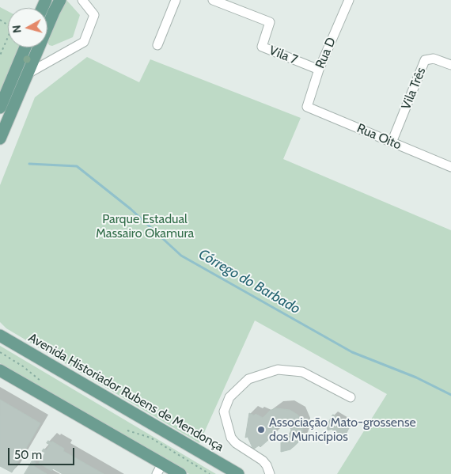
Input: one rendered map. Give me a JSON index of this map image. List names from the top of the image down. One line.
{"streets":{"main road":["Avenida Historiador Rubens de Mendonça"],"street":["Rua D","Vila 7","Vila Três","Rua Oito"]},"crossings":[["Rua D","Vila 7"],["Rua D","Rua Oito"],["Vila Três","Rua Oito"]],"water":["Córrego do Barbado"],"parks":["Parque Estadual Massairo Okamura"],"places":["Associação Mato-grossense dos Municípios"],"scale_bar":"50 m","north":"left"}
